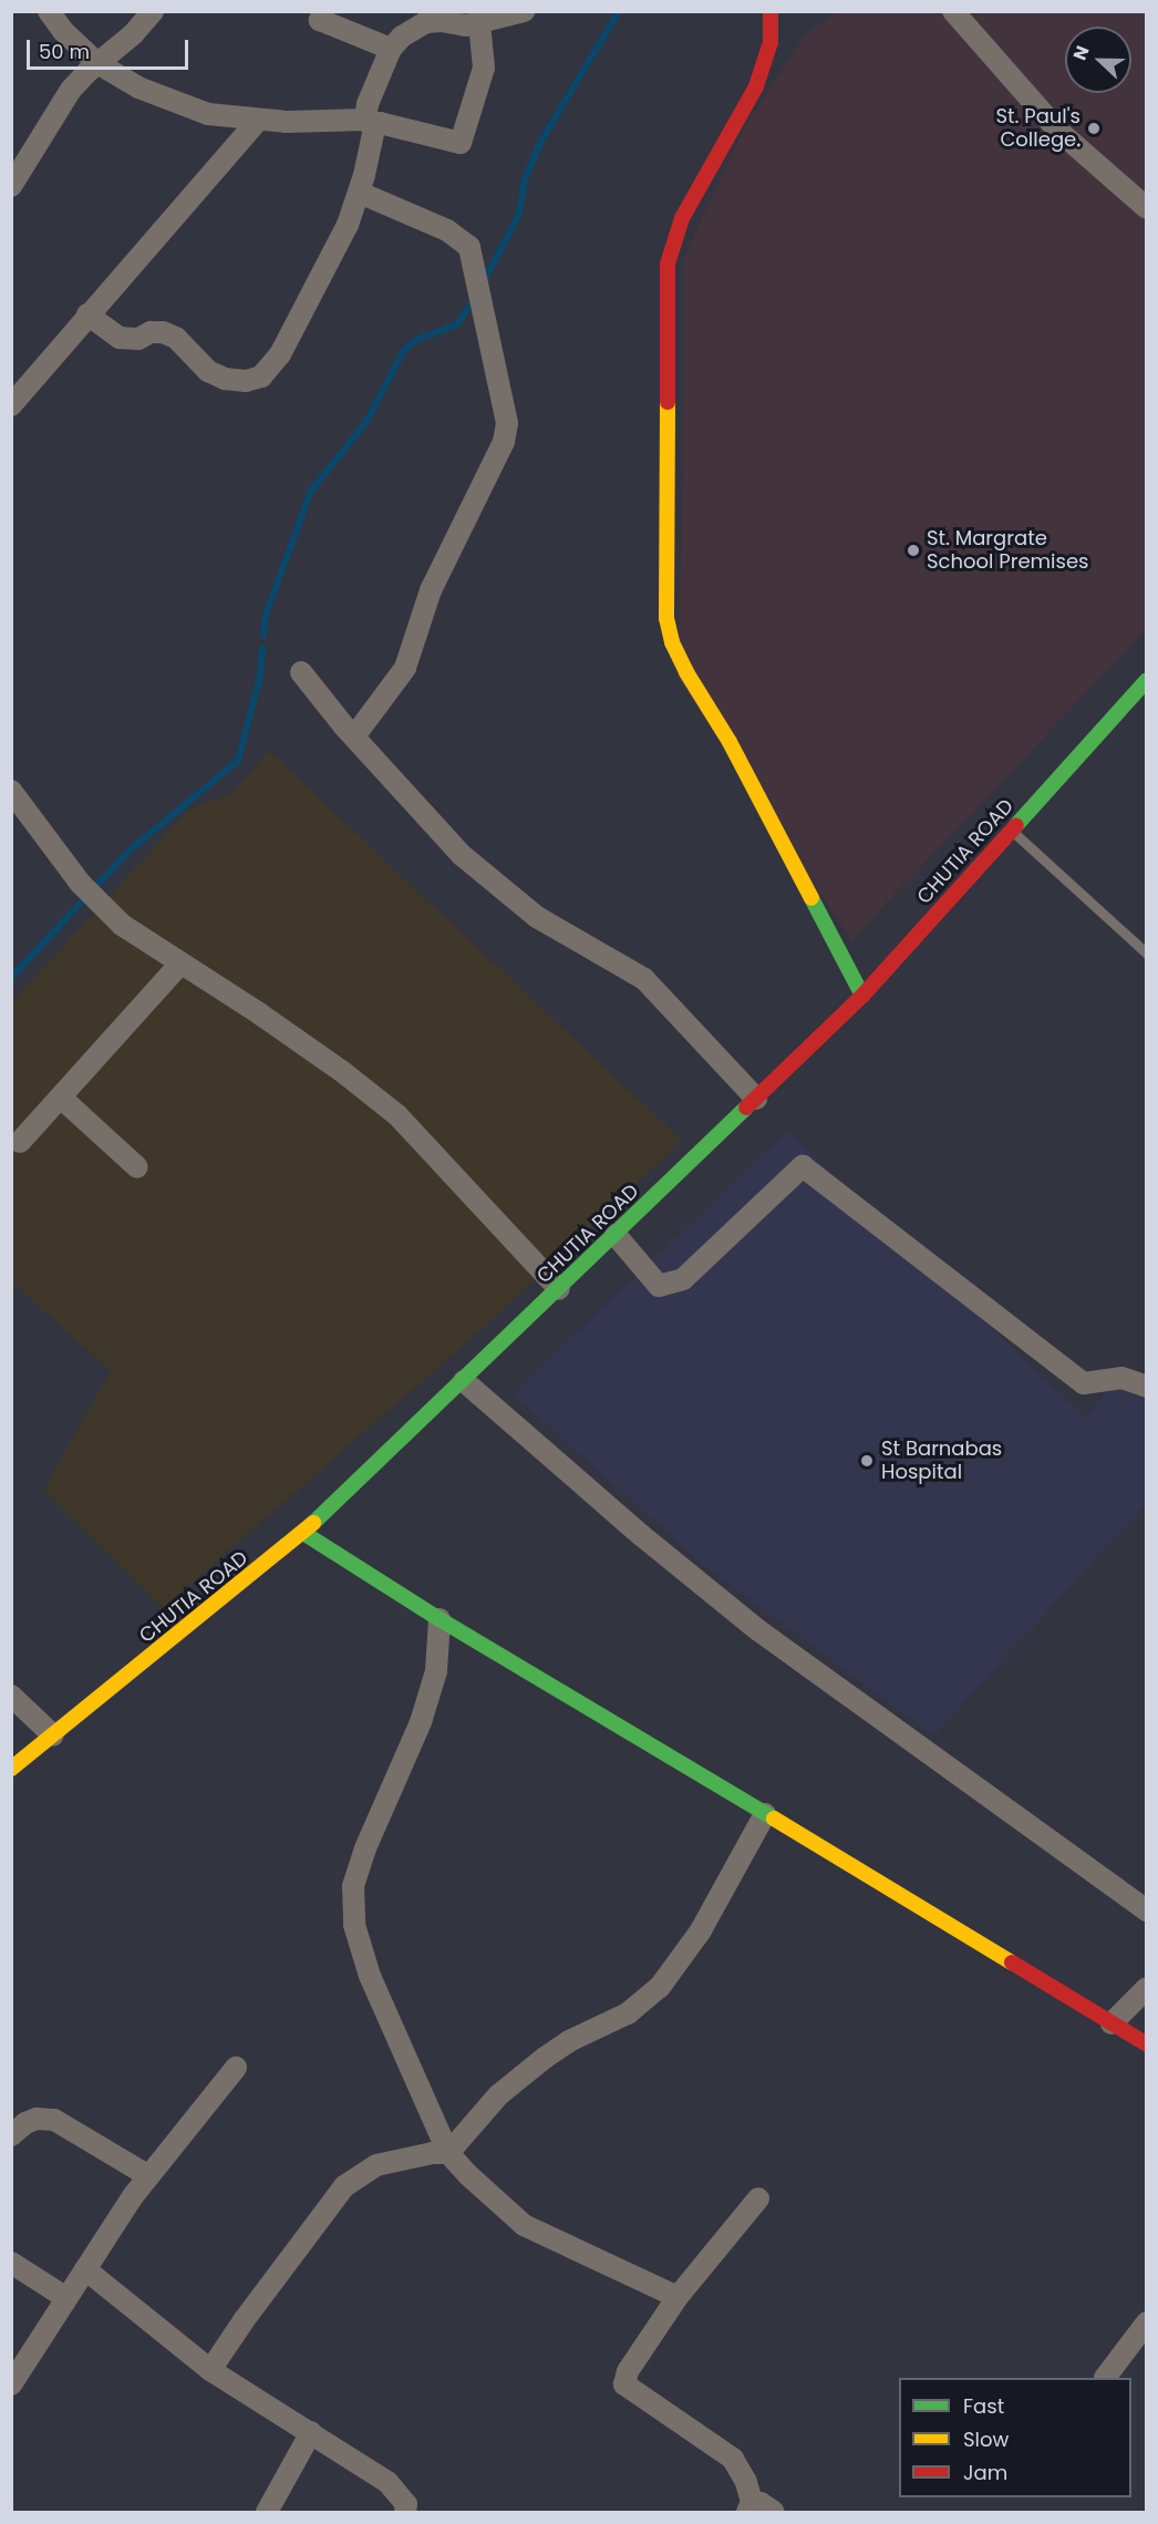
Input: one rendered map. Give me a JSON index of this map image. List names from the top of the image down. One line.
{"streets":{"street":["CHUTIA ROAD"]},"places":["St. Paul's College.","St. Margrate School Premises","St Barnabas Hospital"],"legend":["Fast","Slow","Jam"],"scale_bar":"50 m","north":"left"}
